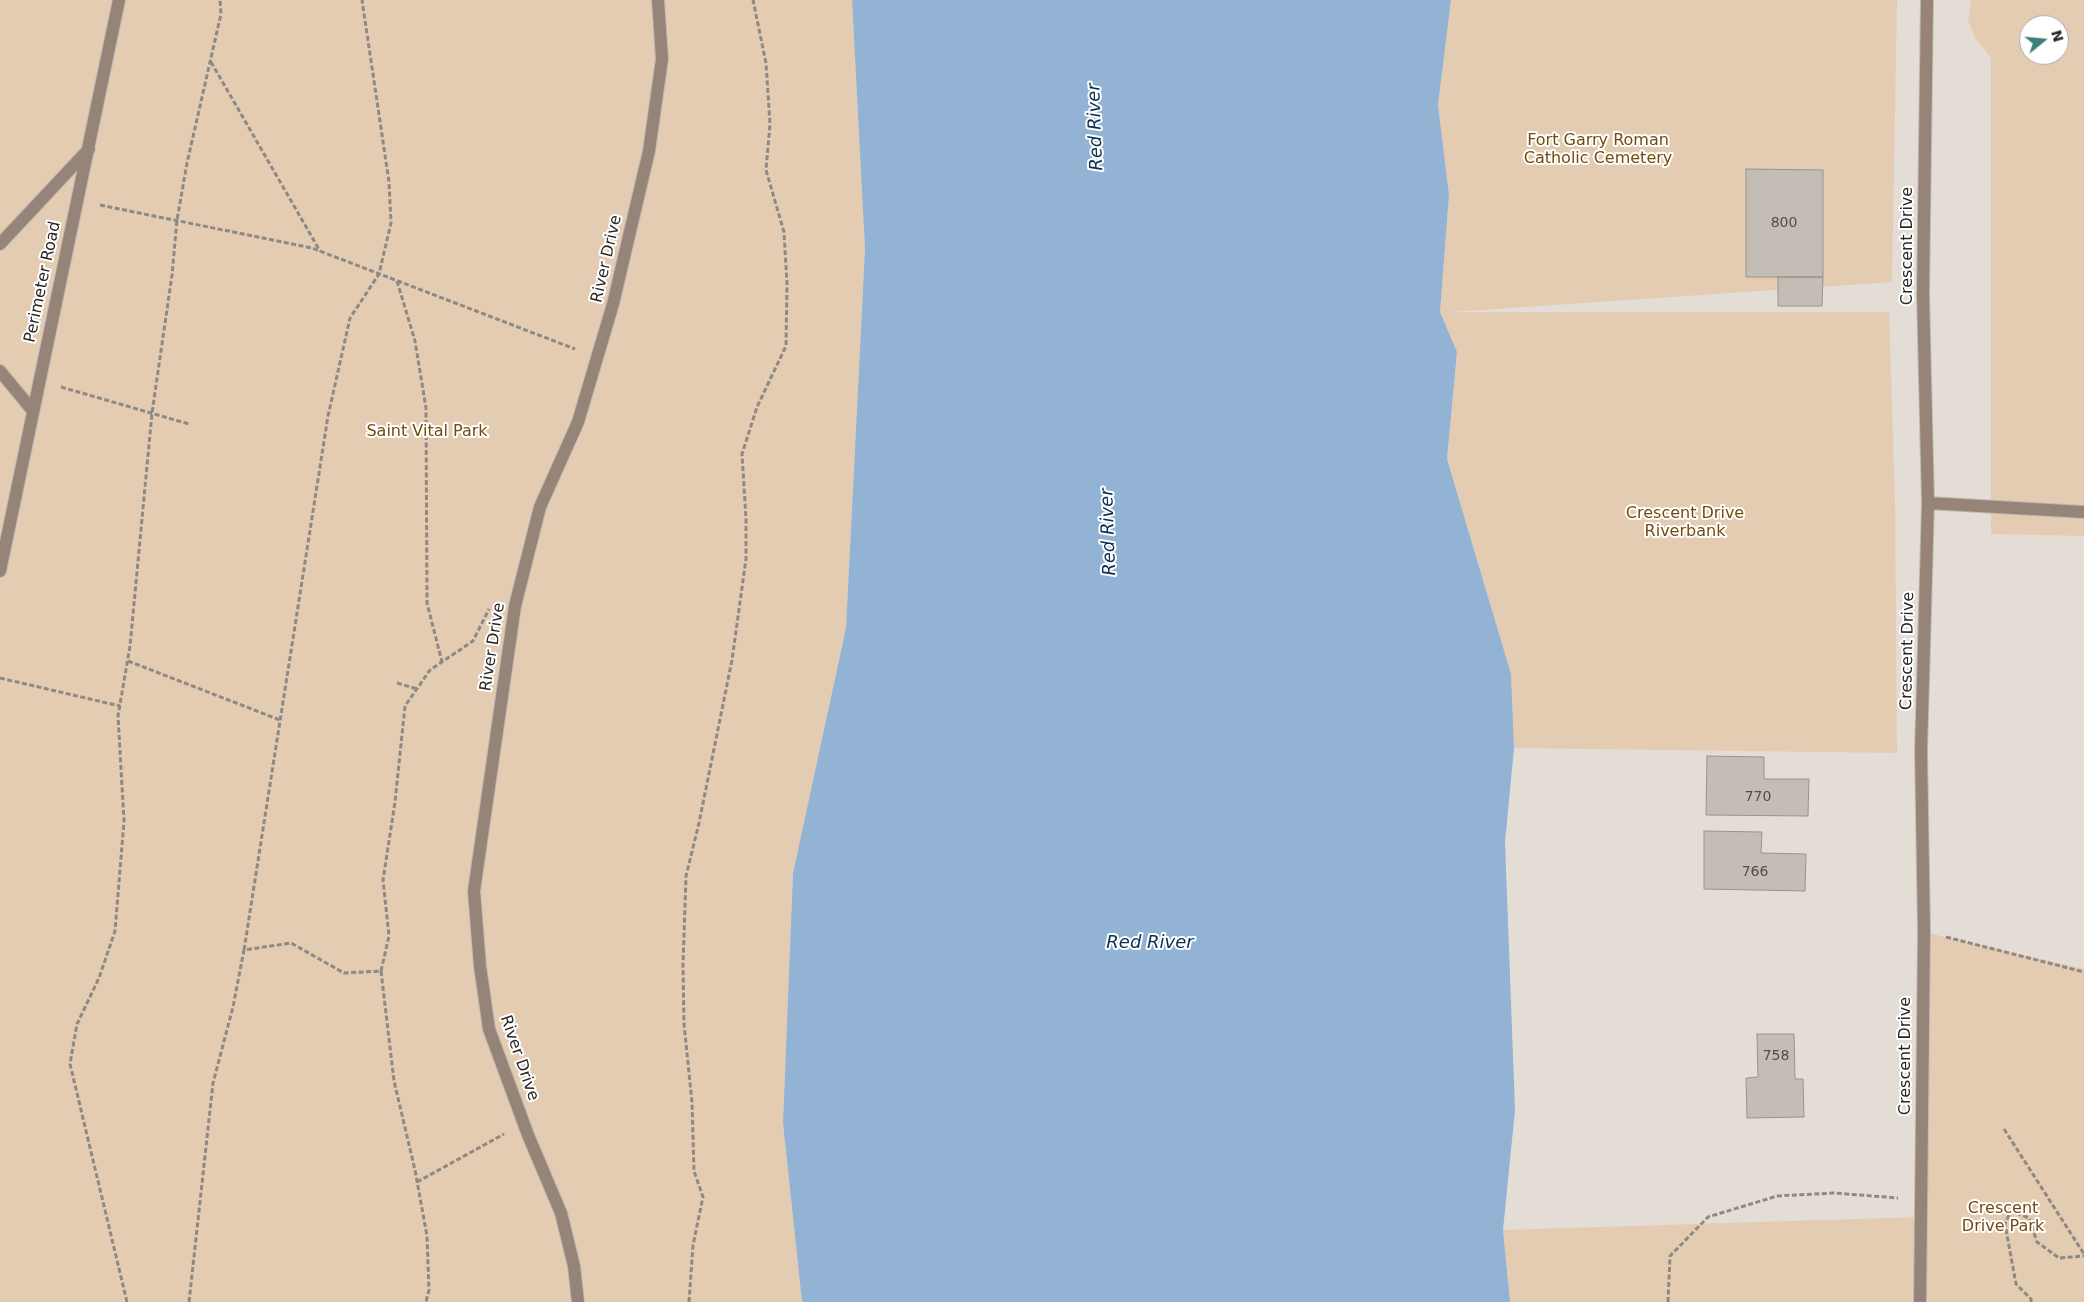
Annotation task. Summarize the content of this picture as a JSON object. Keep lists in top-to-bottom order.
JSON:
{
  "streets": {
    "street": ["Crescent Drive", "River Drive", "Perimeter Road"]
  },
  "water": ["Red River"],
  "parks": [
    "Fort Garry Roman Catholic Cemetery",
    "Saint Vital Park",
    "Crescent Drive Riverbank",
    "Crescent Drive Park"
  ],
  "house_numbers": [
    "800",
    "770",
    "766",
    "758"
  ],
  "north": "right"
}
